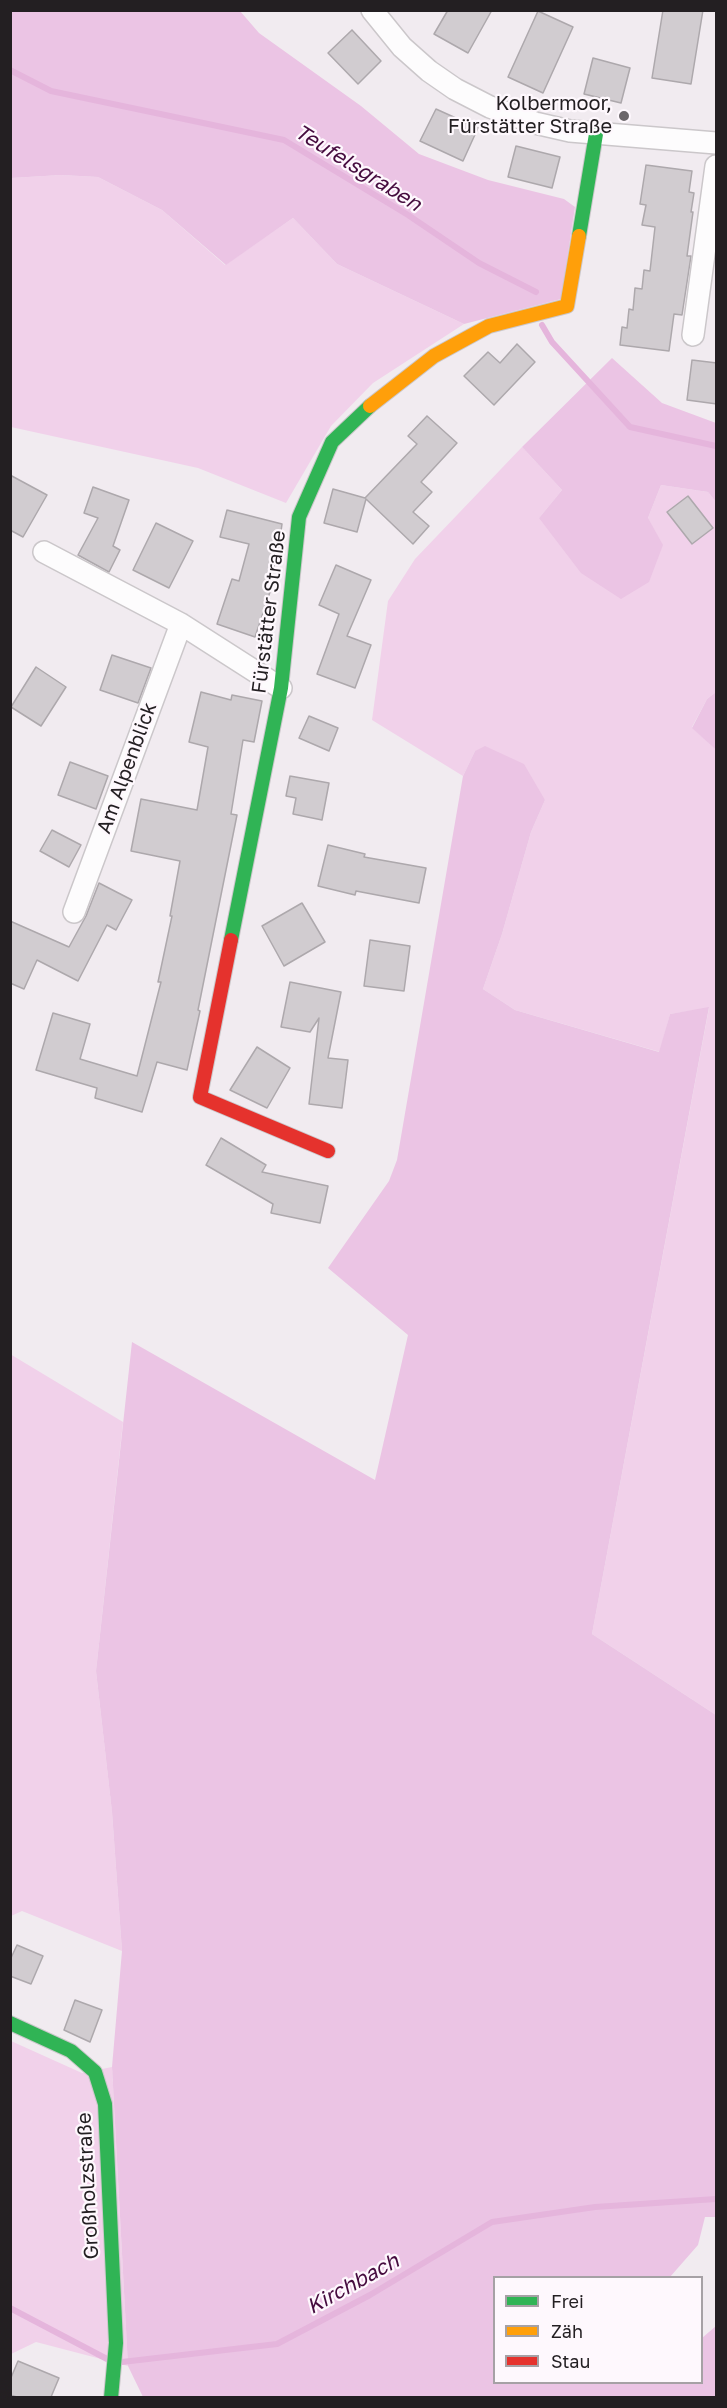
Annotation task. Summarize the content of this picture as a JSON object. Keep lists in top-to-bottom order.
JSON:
{
  "streets": {
    "street": ["Fürstätter Straße", "Am Alpenblick", "Großholzstraße"]
  },
  "water": ["Teufelsgraben", "Kirchbach"],
  "places": ["Kolbermoor, Fürstätter Straße"],
  "legend": ["Frei", "Zäh", "Stau"]
}
